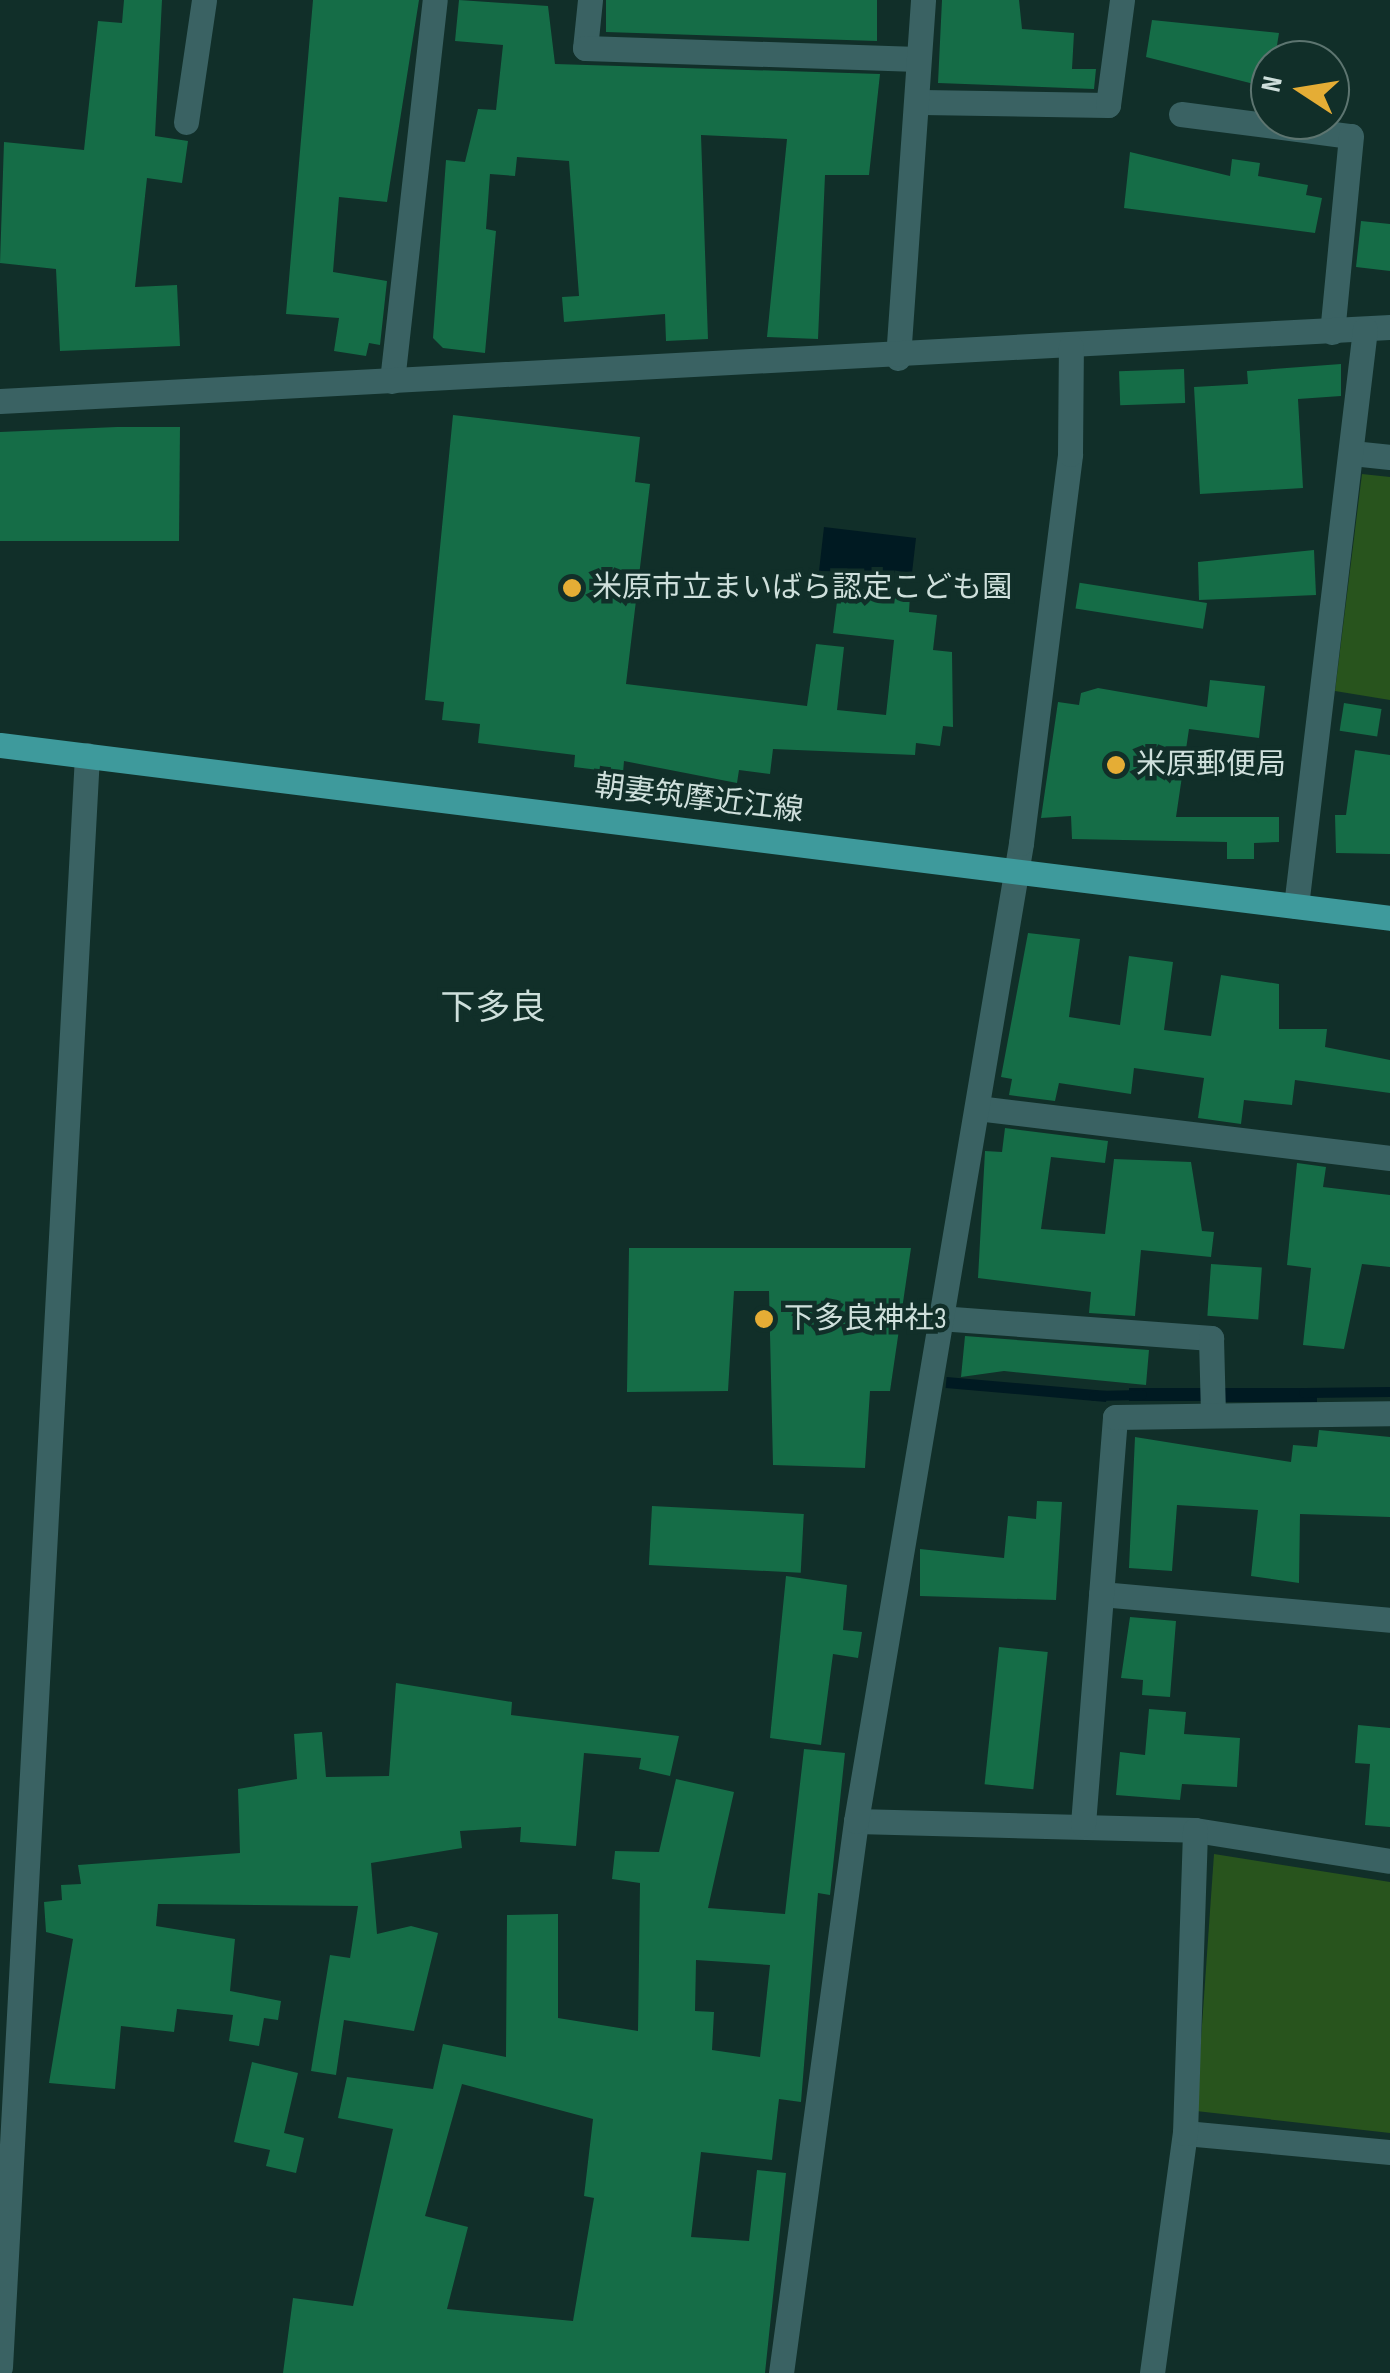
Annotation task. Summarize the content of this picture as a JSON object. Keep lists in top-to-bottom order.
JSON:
{
  "streets": {
    "main road": ["朝妻筑摩近江線"]
  },
  "districts": ["下多良"],
  "places": ["米原市立まいばら認定こども園", "米原郵便局", "下多良神社3"],
  "north": "left"
}
